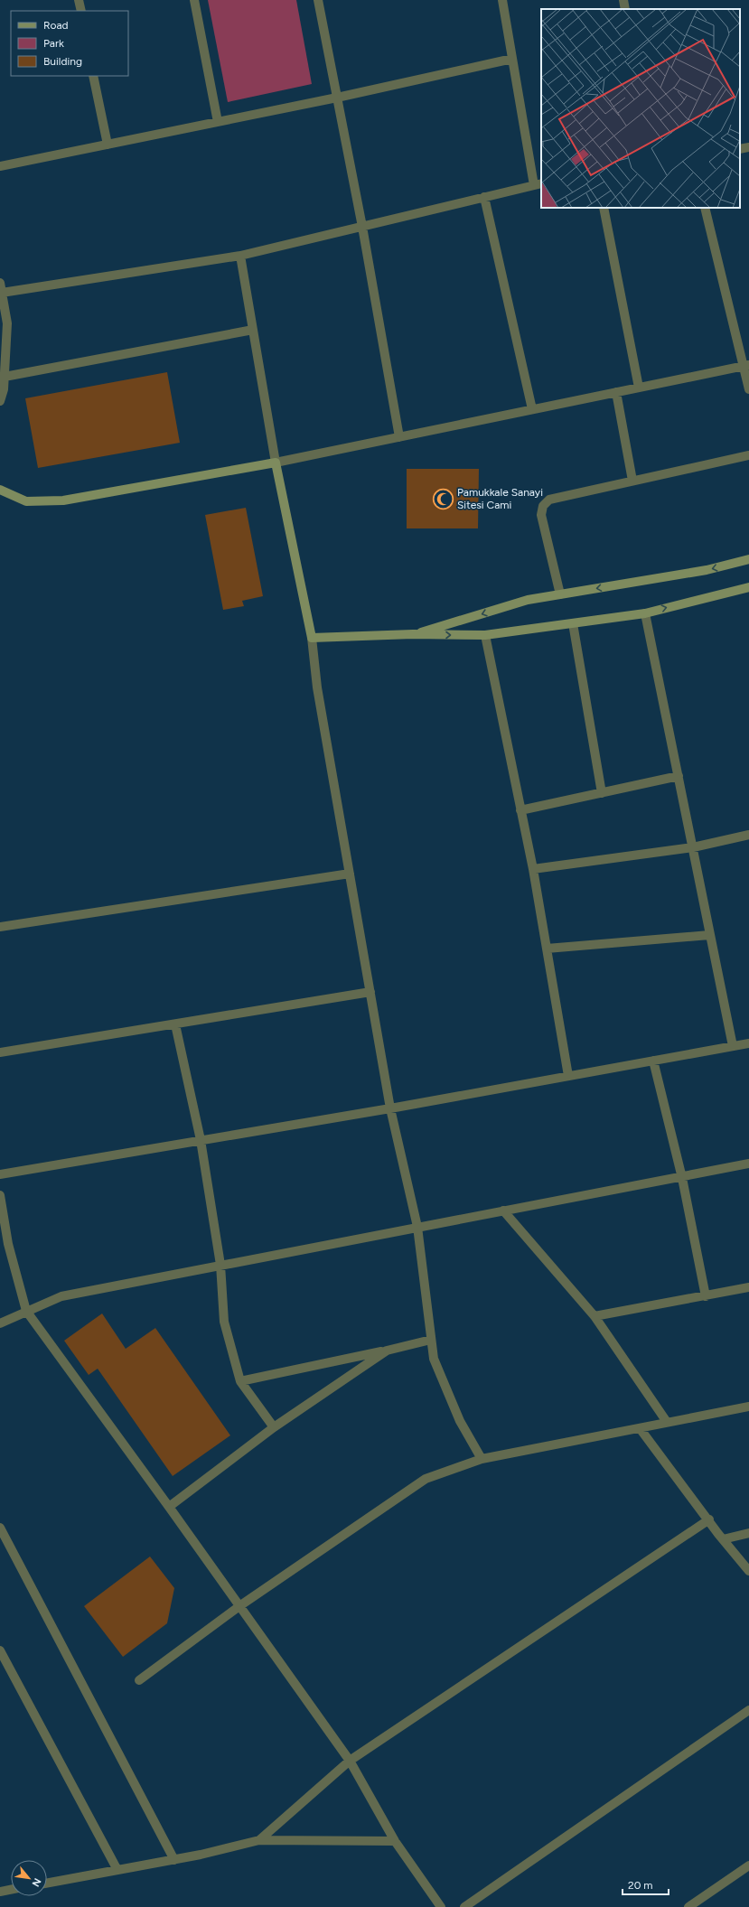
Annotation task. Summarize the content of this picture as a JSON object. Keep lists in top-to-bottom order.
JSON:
{
  "places": {
    "mosque": ["Pamukkale Sanayi Sitesi Cami"]
  },
  "legend": ["Road", "Park", "Building"],
  "scale_bar": "20 m",
  "north": "bottom right"
}
